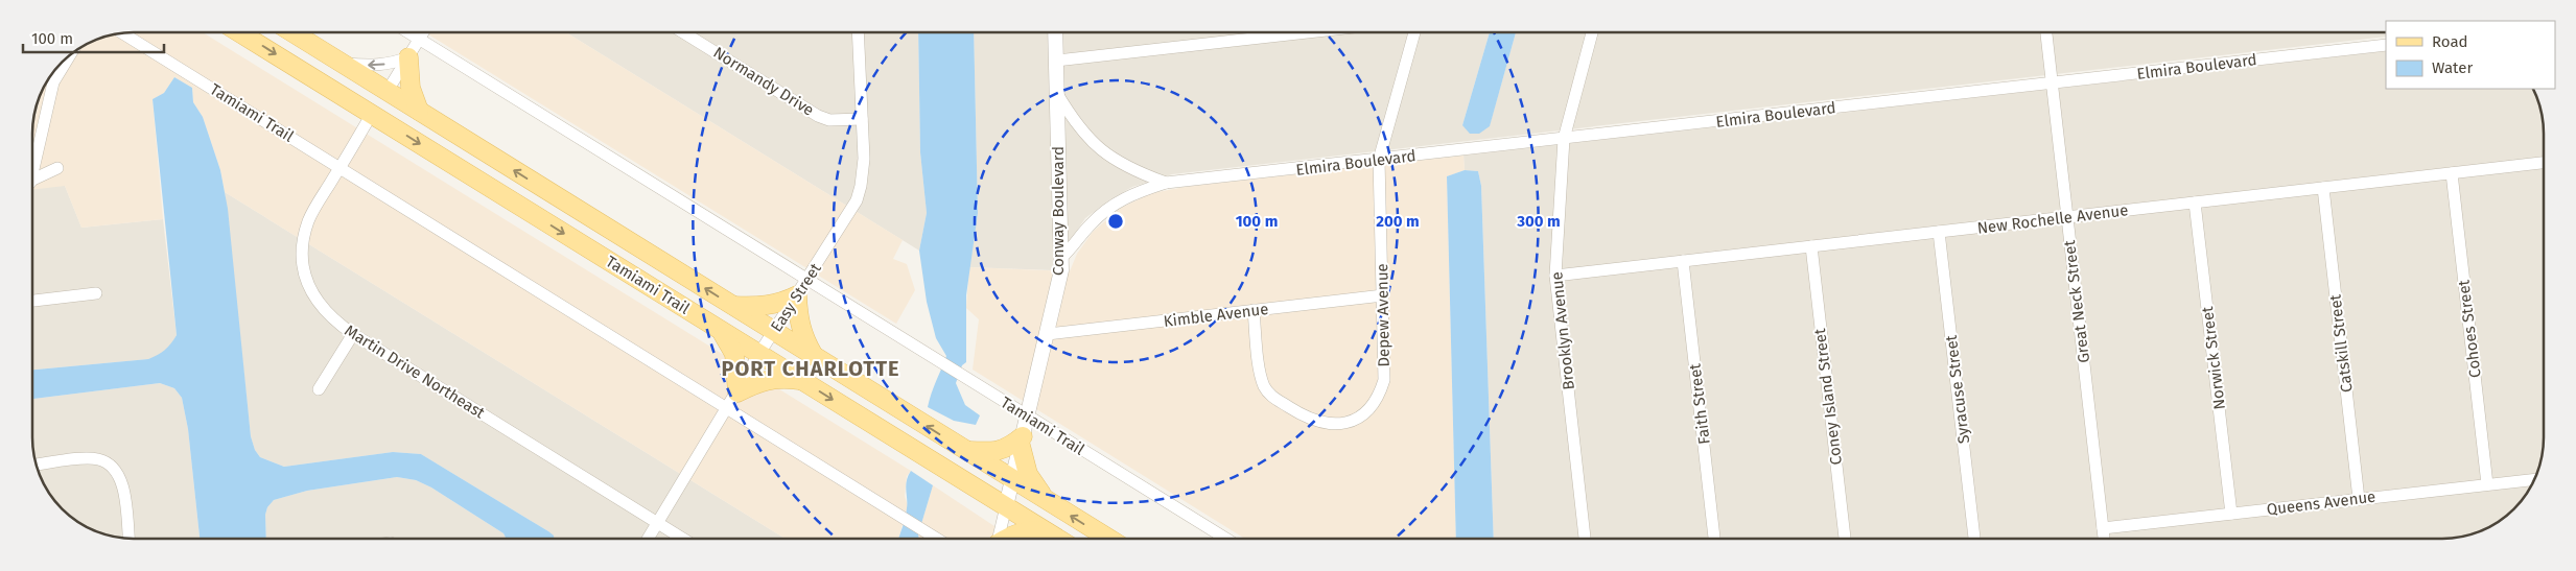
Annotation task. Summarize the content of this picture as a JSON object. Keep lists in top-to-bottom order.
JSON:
{
  "streets": {
    "main road": ["Tamiami Trail"],
    "street": [
      "Elmira Boulevard",
      "Normandy Drive",
      "Conway Boulevard",
      "New Rochelle Avenue",
      "Easy Street",
      "Great Neck Street",
      "Kimble Avenue",
      "Depew Avenue",
      "Cohoes Street",
      "Brooklyn Avenue",
      "Catskill Street",
      "Norwick Street",
      "Martin Drive Northeast",
      "Syracuse Street",
      "Coney Island Street",
      "Faith Street",
      "Queens Avenue"
    ]
  },
  "crossings": [
    ["Elmira Boulevard", "Conway Boulevard"],
    ["Elmira Boulevard", "Great Neck Street"],
    ["Elmira Boulevard", "Depew Avenue"],
    ["Elmira Boulevard", "Brooklyn Avenue"],
    ["Normandy Drive", "Easy Street"],
    ["Tamiami Trail", "Conway Boulevard"],
    ["Tamiami Trail", "Easy Street"],
    ["Tamiami Trail", "Martin Drive Northeast"],
    ["Conway Boulevard", "Kimble Avenue"],
    ["New Rochelle Avenue", "Great Neck Street"],
    ["New Rochelle Avenue", "Cohoes Street"],
    ["New Rochelle Avenue", "Brooklyn Avenue"],
    ["New Rochelle Avenue", "Catskill Street"],
    ["New Rochelle Avenue", "Norwick Street"],
    ["New Rochelle Avenue", "Syracuse Street"],
    ["New Rochelle Avenue", "Coney Island Street"],
    ["New Rochelle Avenue", "Faith Street"],
    ["Easy Street", "Martin Drive Northeast"],
    ["Great Neck Street", "Queens Avenue"],
    ["Kimble Avenue", "Depew Avenue"],
    ["Cohoes Street", "Queens Avenue"],
    ["Catskill Street", "Queens Avenue"],
    ["Norwick Street", "Queens Avenue"]
  ],
  "districts": ["PORT CHARLOTTE"],
  "legend": ["Road", "Water"],
  "scale_bar": "100 m",
  "rings": ["100 m", "200 m", "300 m"]
}
